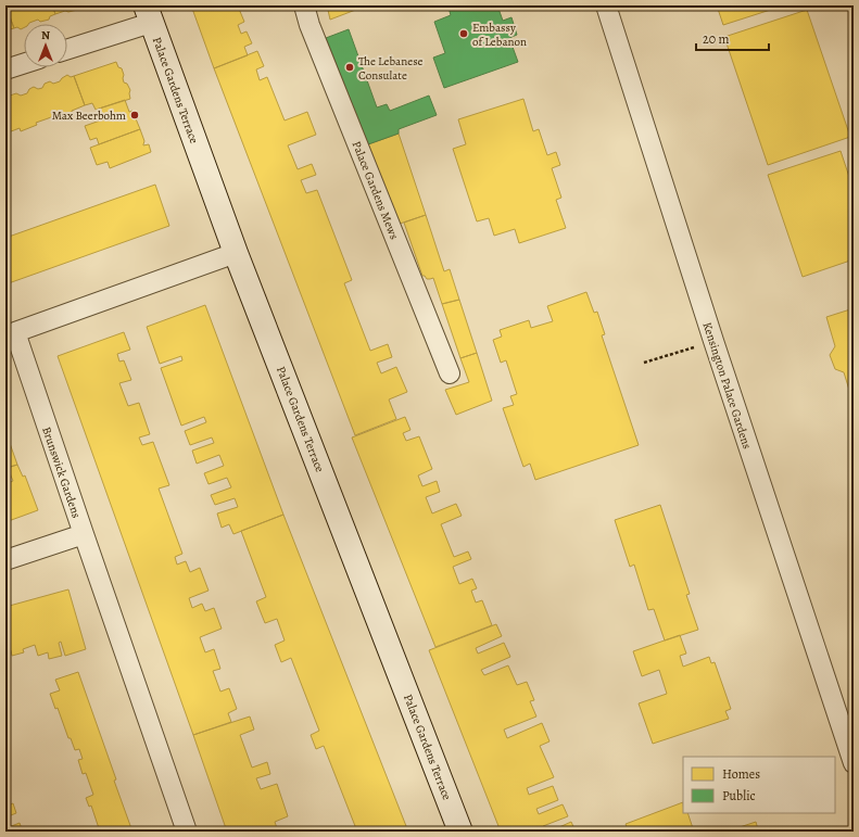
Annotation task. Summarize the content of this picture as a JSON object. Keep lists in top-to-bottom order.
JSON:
{
  "streets": {
    "main road": ["Palace Gardens Terrace"],
    "street": ["Palace Gardens Mews", "Kensington Palace Gardens", "Brunswick Gardens"]
  },
  "crossings": [
    ["Palace Gardens Terrace", "Brunswick Gardens"]
  ],
  "places": ["Embassy of Lebanon", "The Lebanese Consulate", "Max Beerbohm"],
  "legend": ["Homes", "Public"],
  "scale_bar": "20 m",
  "north": "top"
}
